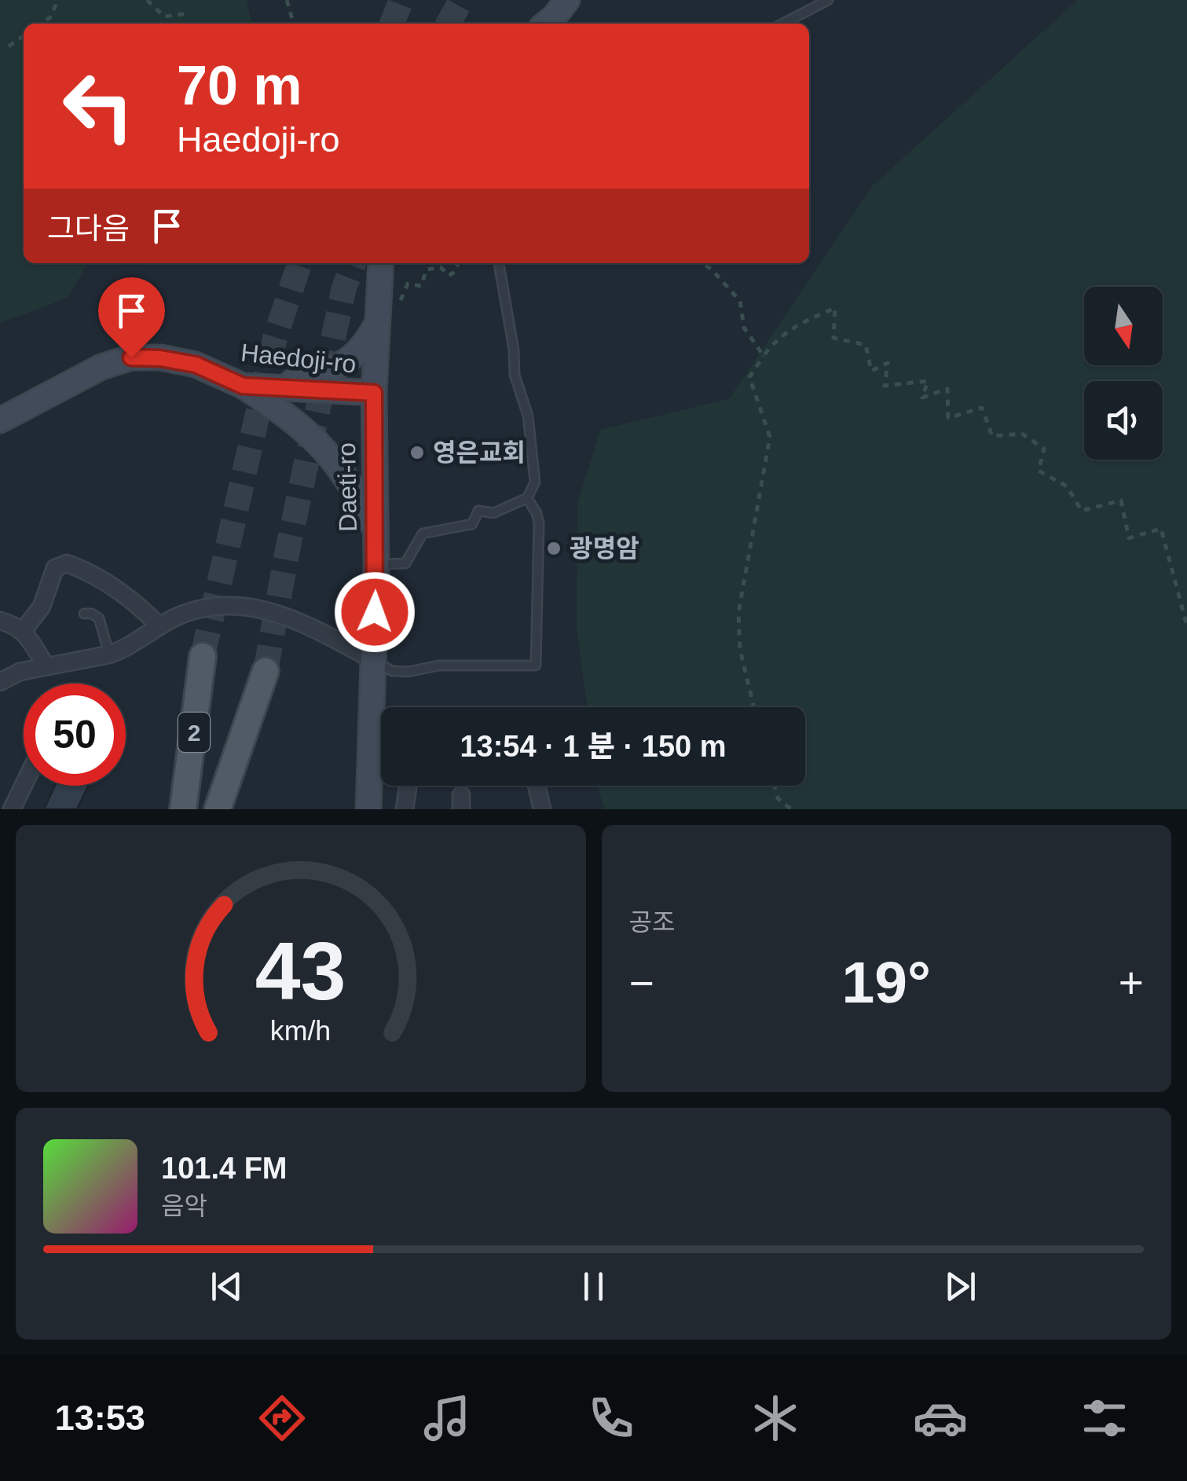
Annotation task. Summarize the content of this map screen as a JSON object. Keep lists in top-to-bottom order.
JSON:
{
  "streets": {
    "main road": ["2"],
    "street": ["Haedoji-ro", "Daeti-ro"]
  },
  "crossings": [
    ["Haedoji-ro", "Daeti-ro"]
  ],
  "places": ["영은교회", "광명암"],
  "north": "bottom",
  "page": {
    "turn": ["70 m", "Haedoji-ro"],
    "then": "그다음",
    "limit": "50",
    "trip": "13:54 · 1 분 · 150 m",
    "tile": "공조",
    "heat": ["−", "19°", "+"],
    "song": ["101.4 FM", "음악"],
    "tabs": "13:53",
    "gauge": ["43", "km/h"]
  }
}
